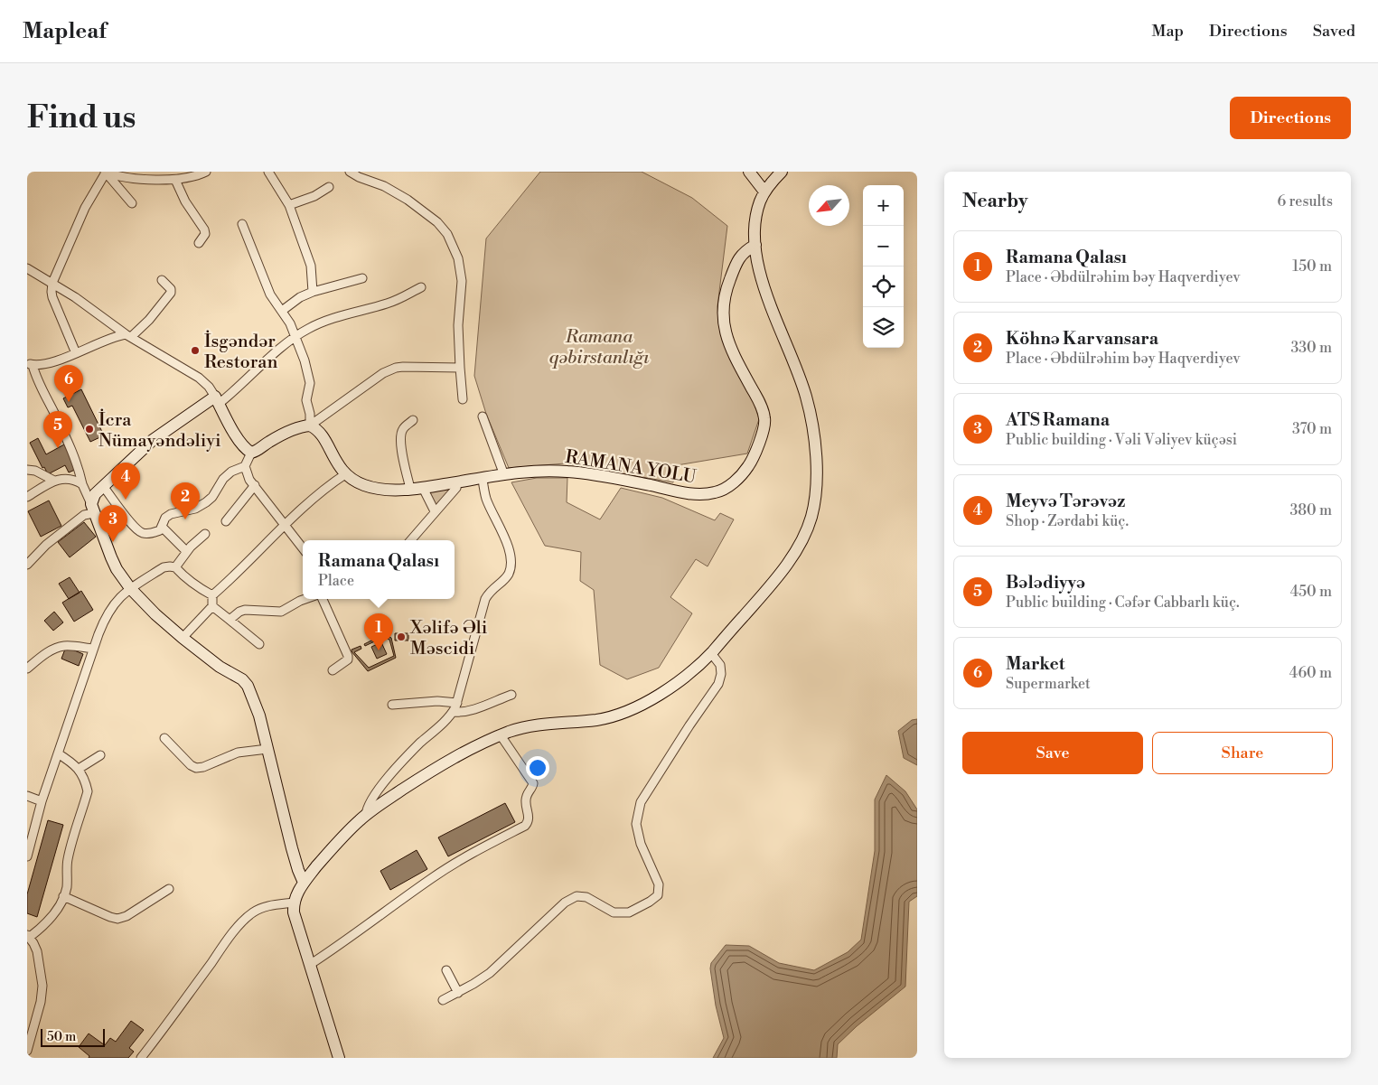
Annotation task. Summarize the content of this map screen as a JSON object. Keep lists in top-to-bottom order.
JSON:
{
  "streets": {
    "street": ["RAMANA YOLU"]
  },
  "parks": ["Ramana qəbirstanlığı"],
  "places": ["İsgəndər Restoran", "İcra Nümayəndəliyi", "Xəlifə Əli Məscidi"],
  "scale_bar": "50 m",
  "north": "bottom left",
  "page": {
    "header": "Mapleaf",
    "nav": ["Map", "Directions", "Saved"],
    "buttons": [
      "Directions",
      ["Save", "Share"]
    ],
    "title": "Find us",
    "heading": ["Nearby", "6 results"],
    "map_buttons": ["+", "−"],
    "list": [
      {
        "mark": "1",
        "name": "Ramana Qalası",
        "note": "Place · Əbdülrəhim bəy Haqverdiyev",
        "value": "150 m"
      },
      {
        "mark": "2",
        "name": "Köhnə Karvansara",
        "note": "Place · Əbdülrəhim bəy Haqverdiyev",
        "value": "330 m"
      },
      {
        "mark": "3",
        "name": "ATS Ramana",
        "note": "Public building · Vəli Vəliyev küçəsi",
        "value": "370 m"
      },
      {
        "mark": "4",
        "name": "Meyvə Tərəvəz",
        "note": "Shop · Zərdabi küç.",
        "value": "380 m"
      },
      {
        "mark": "5",
        "name": "Bələdiyyə",
        "note": "Public building · Cəfər Cabbarlı küç.",
        "value": "450 m"
      },
      {
        "mark": "6",
        "name": "Market",
        "note": "Supermarket",
        "value": "460 m"
      }
    ],
    "pins": [
      "6",
      "5",
      "4",
      "2",
      "3",
      "1"
    ],
    "popup": ["Ramana Qalası", "Place"],
    "scale": "50 m"
  }
}
